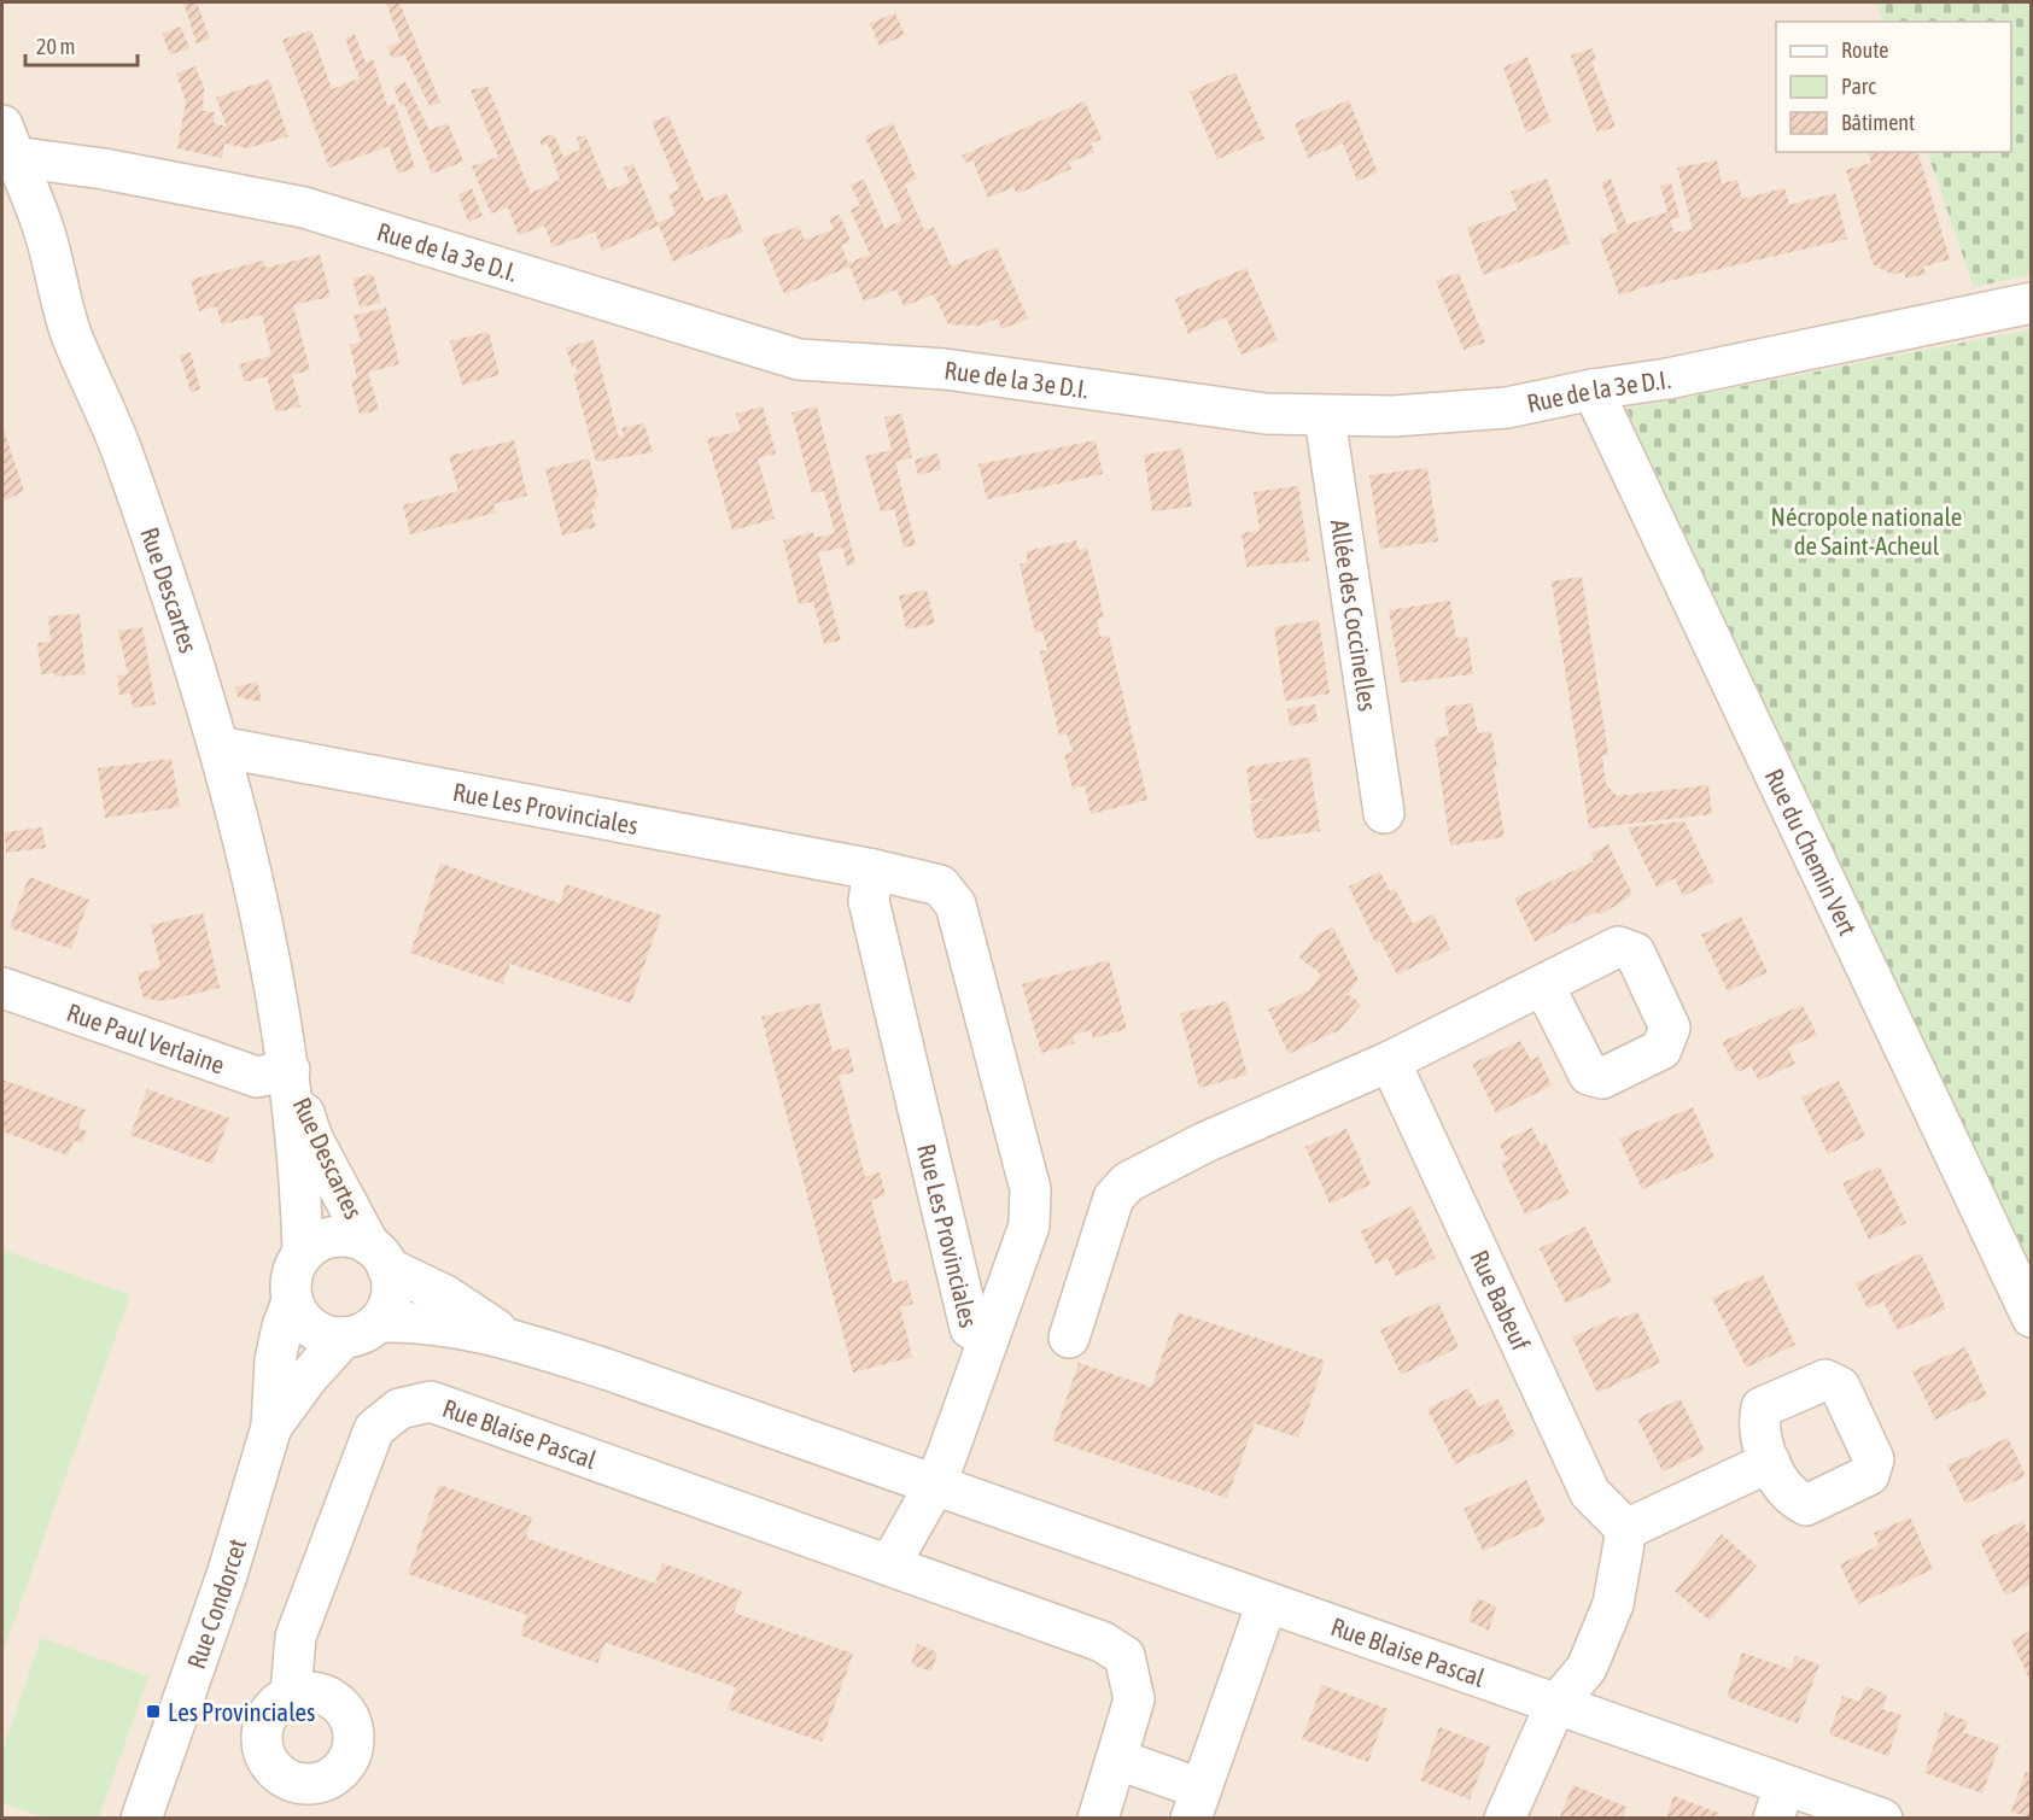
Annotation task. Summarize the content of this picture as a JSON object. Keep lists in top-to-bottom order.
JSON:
{
  "streets": {
    "street": [
      "Rue de la 3e D.I.",
      "Rue Descartes",
      "Allée des Coccinelles",
      "Rue Les Provinciales",
      "Rue du Chemin Vert",
      "Rue Paul Verlaine",
      "Rue Babeuf",
      "Rue Blaise Pascal",
      "Rue Condorcet"
    ]
  },
  "crossings": [
    ["Rue de la 3e D.I.", "Rue Descartes"],
    ["Rue de la 3e D.I.", "Allée des Coccinelles"],
    ["Rue de la 3e D.I.", "Rue du Chemin Vert"],
    ["Rue Descartes", "Rue Les Provinciales"],
    ["Rue Descartes", "Rue Paul Verlaine"],
    ["Rue Descartes", "Rue Blaise Pascal"],
    ["Rue Descartes", "Rue Condorcet"],
    ["Rue Les Provinciales", "Rue Blaise Pascal"],
    ["Rue Blaise Pascal", "Rue Condorcet"]
  ],
  "parks": ["Nécropole nationale de Saint-Acheul"],
  "places": {
    "transit": ["Les Provinciales"]
  },
  "legend": ["Route", "Parc", "Bâtiment"],
  "scale_bar": "20 m"
}
